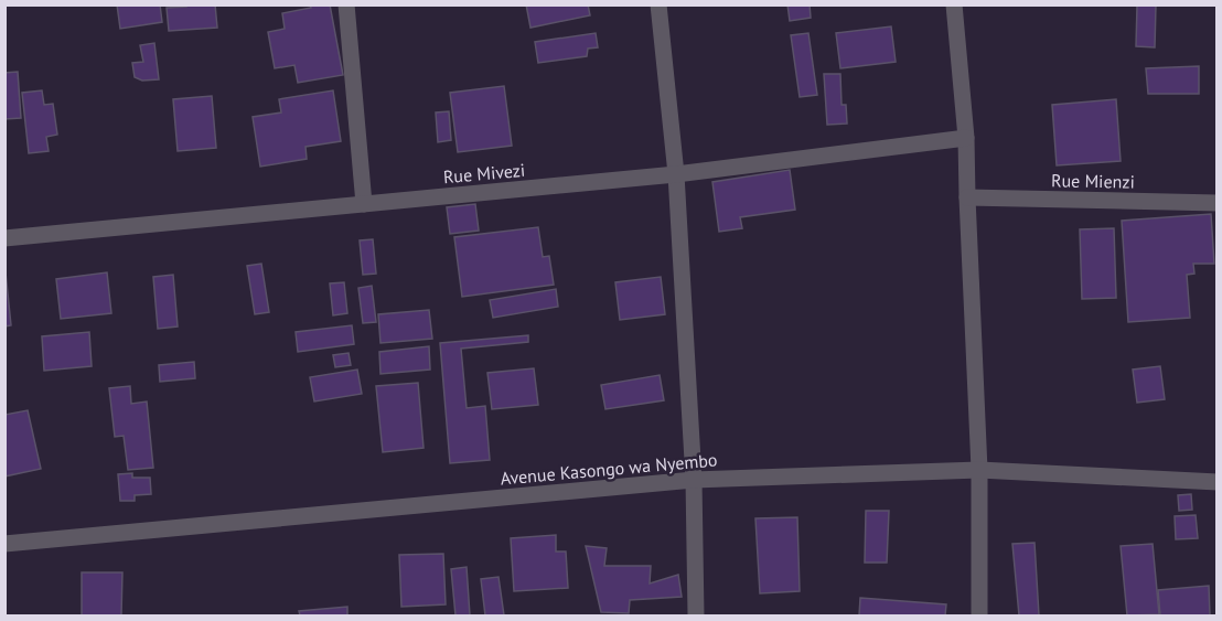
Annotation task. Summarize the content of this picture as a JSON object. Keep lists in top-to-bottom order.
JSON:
{
  "streets": {
    "street": ["Rue Mivezi", "Rue Mienzi", "Avenue Kasongo wa Nyembo"]
  }
}
